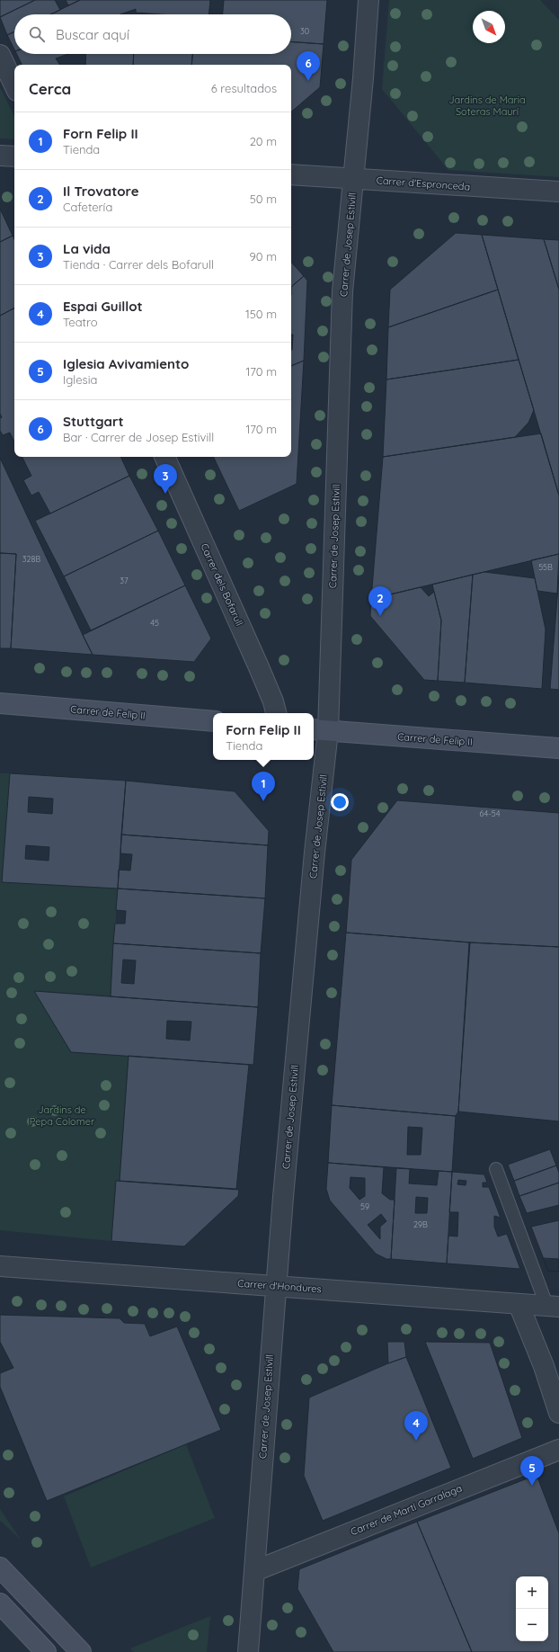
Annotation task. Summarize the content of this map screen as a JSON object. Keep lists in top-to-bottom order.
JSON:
{
  "streets": {
    "main road": ["Carrer de Felip II"],
    "street": [
      "Carrer d'Espronceda",
      "Carrer de Josep Estivill",
      "Carrer dels Bofarull",
      "Carrer d'Hondures",
      "Carrer de Martí Garralaga"
    ]
  },
  "crossings": [
    ["Carrer d'Espronceda", "Carrer de Josep Estivill"],
    ["Carrer de Josep Estivill", "Carrer de Felip II"],
    ["Carrer de Josep Estivill", "Carrer d'Hondures"],
    ["Carrer de Josep Estivill", "Carrer de Martí Garralaga"]
  ],
  "parks": ["Jardins de Maria Soteras Maurí", "Jardins de Pepa Colomer"],
  "house_numbers": [
    "30",
    "328B",
    "55B",
    "37",
    "45",
    "64-54",
    "59",
    "29B"
  ],
  "north": "bottom right",
  "page": {
    "search": "Buscar aquí",
    "pins": [
      "6",
      "3",
      "2",
      "1",
      "4",
      "5"
    ],
    "heading": ["Cerca", "6 resultados"],
    "list": [
      {
        "mark": "1",
        "name": "Forn Felip II",
        "note": "Tienda",
        "value": "20 m"
      },
      {
        "mark": "2",
        "name": "Il Trovatore",
        "note": "Cafetería",
        "value": "50 m"
      },
      {
        "mark": "3",
        "name": "La vida",
        "note": "Tienda · Carrer dels Bofarull",
        "value": "90 m"
      },
      {
        "mark": "4",
        "name": "Espai Guillot",
        "note": "Teatro",
        "value": "150 m"
      },
      {
        "mark": "5",
        "name": "Iglesia Avivamiento",
        "note": "Iglesia",
        "value": "170 m"
      },
      {
        "mark": "6",
        "name": "Stuttgart",
        "note": "Bar · Carrer de Josep Estivill",
        "value": "170 m"
      }
    ],
    "popup": ["Forn Felip II", "Tienda"],
    "map_buttons": ["+", "−"]
  }
}
